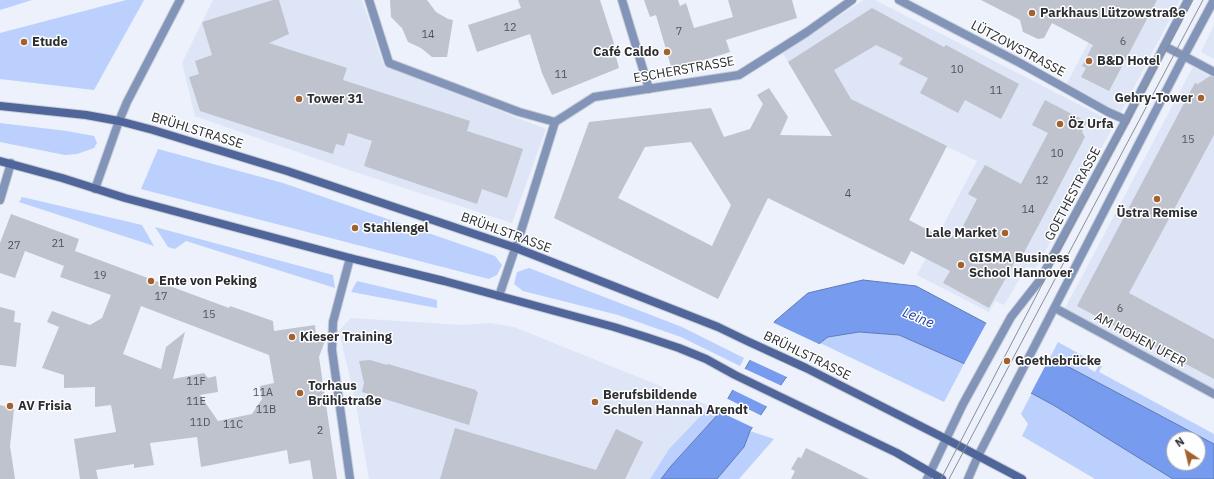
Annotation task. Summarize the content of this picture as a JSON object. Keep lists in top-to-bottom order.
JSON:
{
  "streets": {
    "main road": ["BRÜHLSTRASSE"],
    "street": [
      "LÜTZOWSTRASSE",
      "ESCHERSTRASSE",
      "GOETHESTRASSE",
      "AM HOHEN UFER"
    ]
  },
  "crossings": [
    ["LÜTZOWSTRASSE", "GOETHESTRASSE"],
    ["BRÜHLSTRASSE", "GOETHESTRASSE"]
  ],
  "water": ["Leine"],
  "places": [
    "Parkhaus Lützowstraße",
    "Etude",
    "Café Caldo",
    "B&D Hotel",
    "Gehry-Tower",
    "Tower 31",
    "Öz Urfa",
    "Üstra Remise",
    "Stahlengel",
    "Lale Market",
    "GISMA Business School Hannover",
    "Ente von Peking",
    "Kieser Training",
    "Goethebrücke",
    "Torhaus Brühlstraße",
    "Berufsbildende Schulen Hannah Arendt",
    "AV Frisia"
  ],
  "house_numbers": [
    "12",
    "7",
    "14",
    "6",
    "10",
    "11",
    "11",
    "15",
    "10",
    "12",
    "4",
    "14",
    "21",
    "27",
    "19",
    "17",
    "6",
    "15",
    "11F",
    "11A",
    "11E",
    "11B",
    "11D",
    "11C",
    "2"
  ],
  "north": "top left"
}
